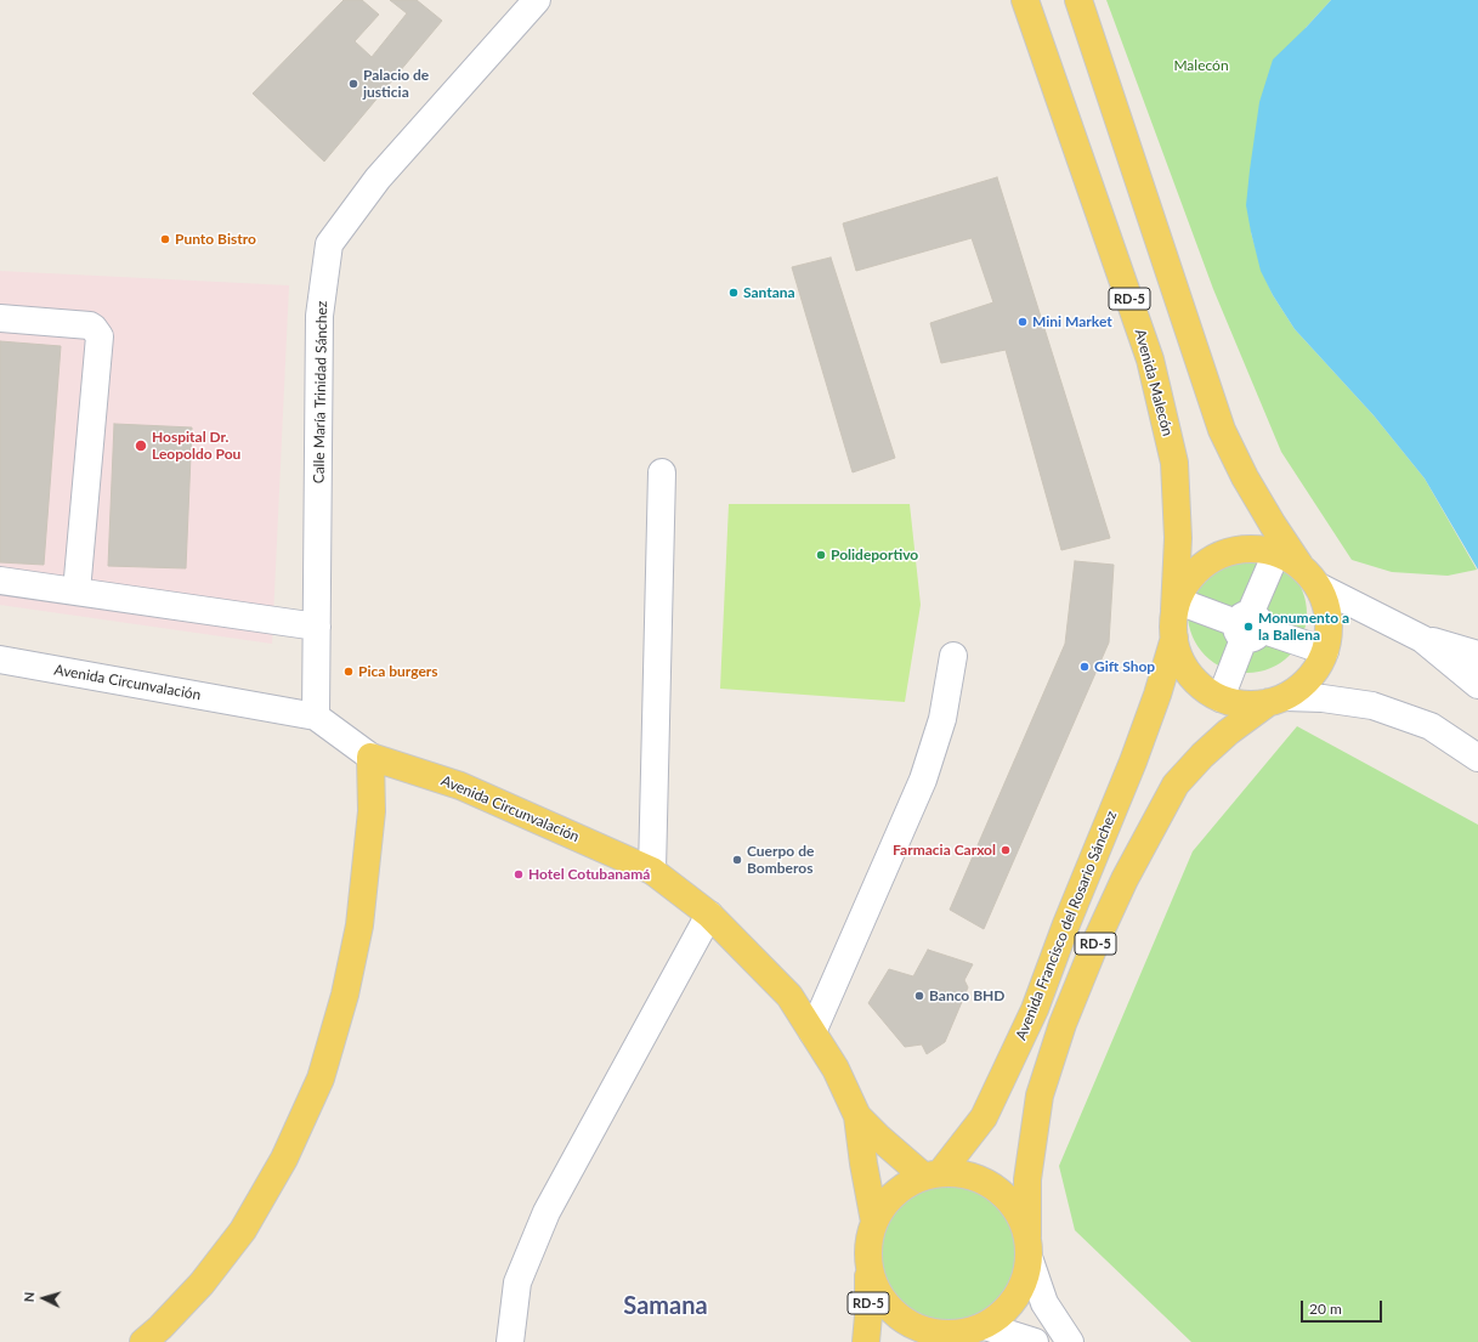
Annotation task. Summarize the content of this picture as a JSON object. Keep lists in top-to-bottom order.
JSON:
{
  "streets": {
    "main road": [
      "RD-5",
      "Avenida Malecón",
      "Avenida Circunvalación",
      "Avenida Francisco del Rosario Sánchez"
    ],
    "street": ["Calle María Trinidad Sánchez"]
  },
  "crossings": [
    ["RD-5", "Avenida Malecón"],
    ["RD-5", "Avenida Circunvalación"],
    ["RD-5", "Avenida Francisco del Rosario Sánchez"],
    ["Calle María Trinidad Sánchez", "Avenida Circunvalación"],
    ["Avenida Circunvalación", "Avenida Francisco del Rosario Sánchez"]
  ],
  "districts": ["Samana"],
  "parks": ["Malecón"],
  "places": [
    "Palacio de justicia",
    "Punto Bistro",
    "Santana",
    "Mini Market",
    "Hospital Dr. Leopoldo Pou",
    "Polideportivo",
    "Monumento a la Ballena",
    "Gift Shop",
    "Pica burgers",
    "Farmacia Carxol",
    "Cuerpo de Bomberos",
    "Hotel Cotubanamá",
    "Banco BHD"
  ],
  "scale_bar": "20 m",
  "north": "left"
}
